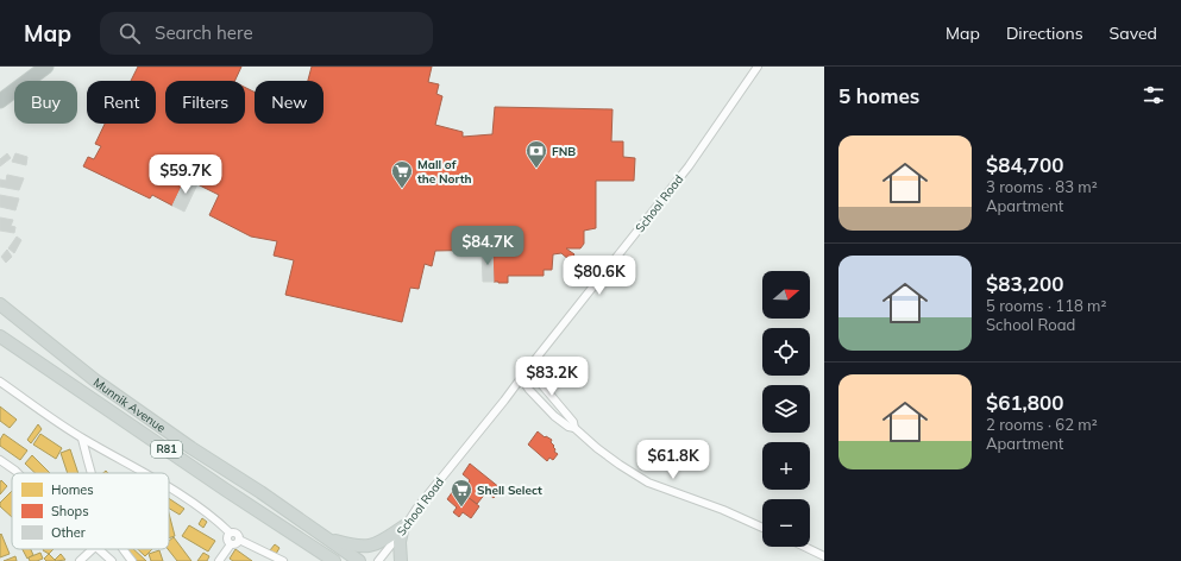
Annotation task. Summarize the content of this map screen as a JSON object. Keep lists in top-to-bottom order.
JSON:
{
  "streets": {
    "main road": ["Munnik Avenue", "R81"],
    "street": ["School Road"]
  },
  "places": {
    "bank": ["FNB"],
    "supermarket": ["Mall of the North", "Shell Select"]
  },
  "legend": ["Homes", "Shops", "Other"],
  "north": "right",
  "page": {
    "header": "Map",
    "search": "Search here",
    "nav": ["Map", "Directions", "Saved"],
    "heading": "5 homes",
    "chip": [
      "Buy",
      "Rent",
      "Filters",
      "New"
    ],
    "list": [
      {
        "name": "$84,700",
        "note": "3 rooms · 83 m² · Apartment"
      },
      {
        "name": "$83,200",
        "note": "5 rooms · 118 m² · School Road"
      },
      {
        "name": "$61,800",
        "note": "2 rooms · 62 m² · Apartment"
      }
    ],
    "price": [
      "$59.7K",
      "$84.7K",
      "$80.6K",
      "$83.2K",
      "$61.8K"
    ],
    "map_buttons": ["+", "−"]
  }
}
